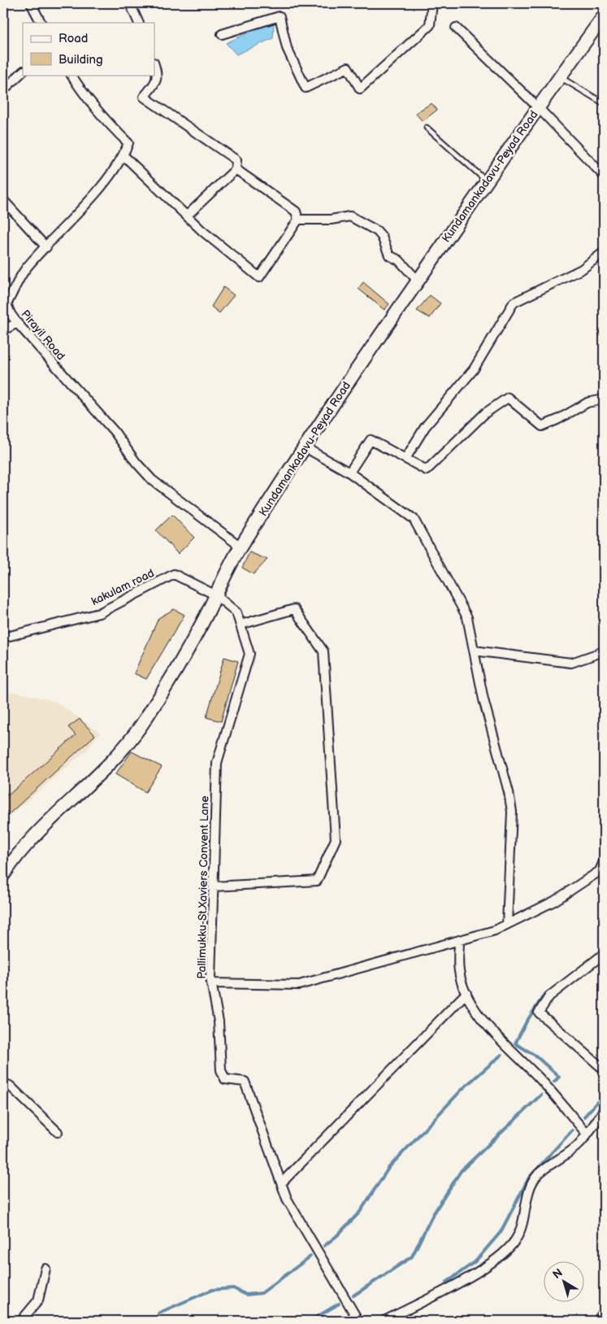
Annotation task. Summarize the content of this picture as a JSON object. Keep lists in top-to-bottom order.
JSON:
{
  "streets": {
    "main road": ["Kundamankadavu-Peyad Road"],
    "street": ["Pirayil Road", "kakulam road", "Pallimukku-St.Xaviers Convent Lane"]
  },
  "crossings": [
    ["Kundamankadavu-Peyad Road", "Pirayil Road"],
    ["Kundamankadavu-Peyad Road", "kakulam road"],
    ["Kundamankadavu-Peyad Road", "Pallimukku-St.Xaviers Convent Lane"],
    ["kakulam road", "Pallimukku-St.Xaviers Convent Lane"]
  ],
  "legend": ["Road", "Building"],
  "north": "top left"
}
